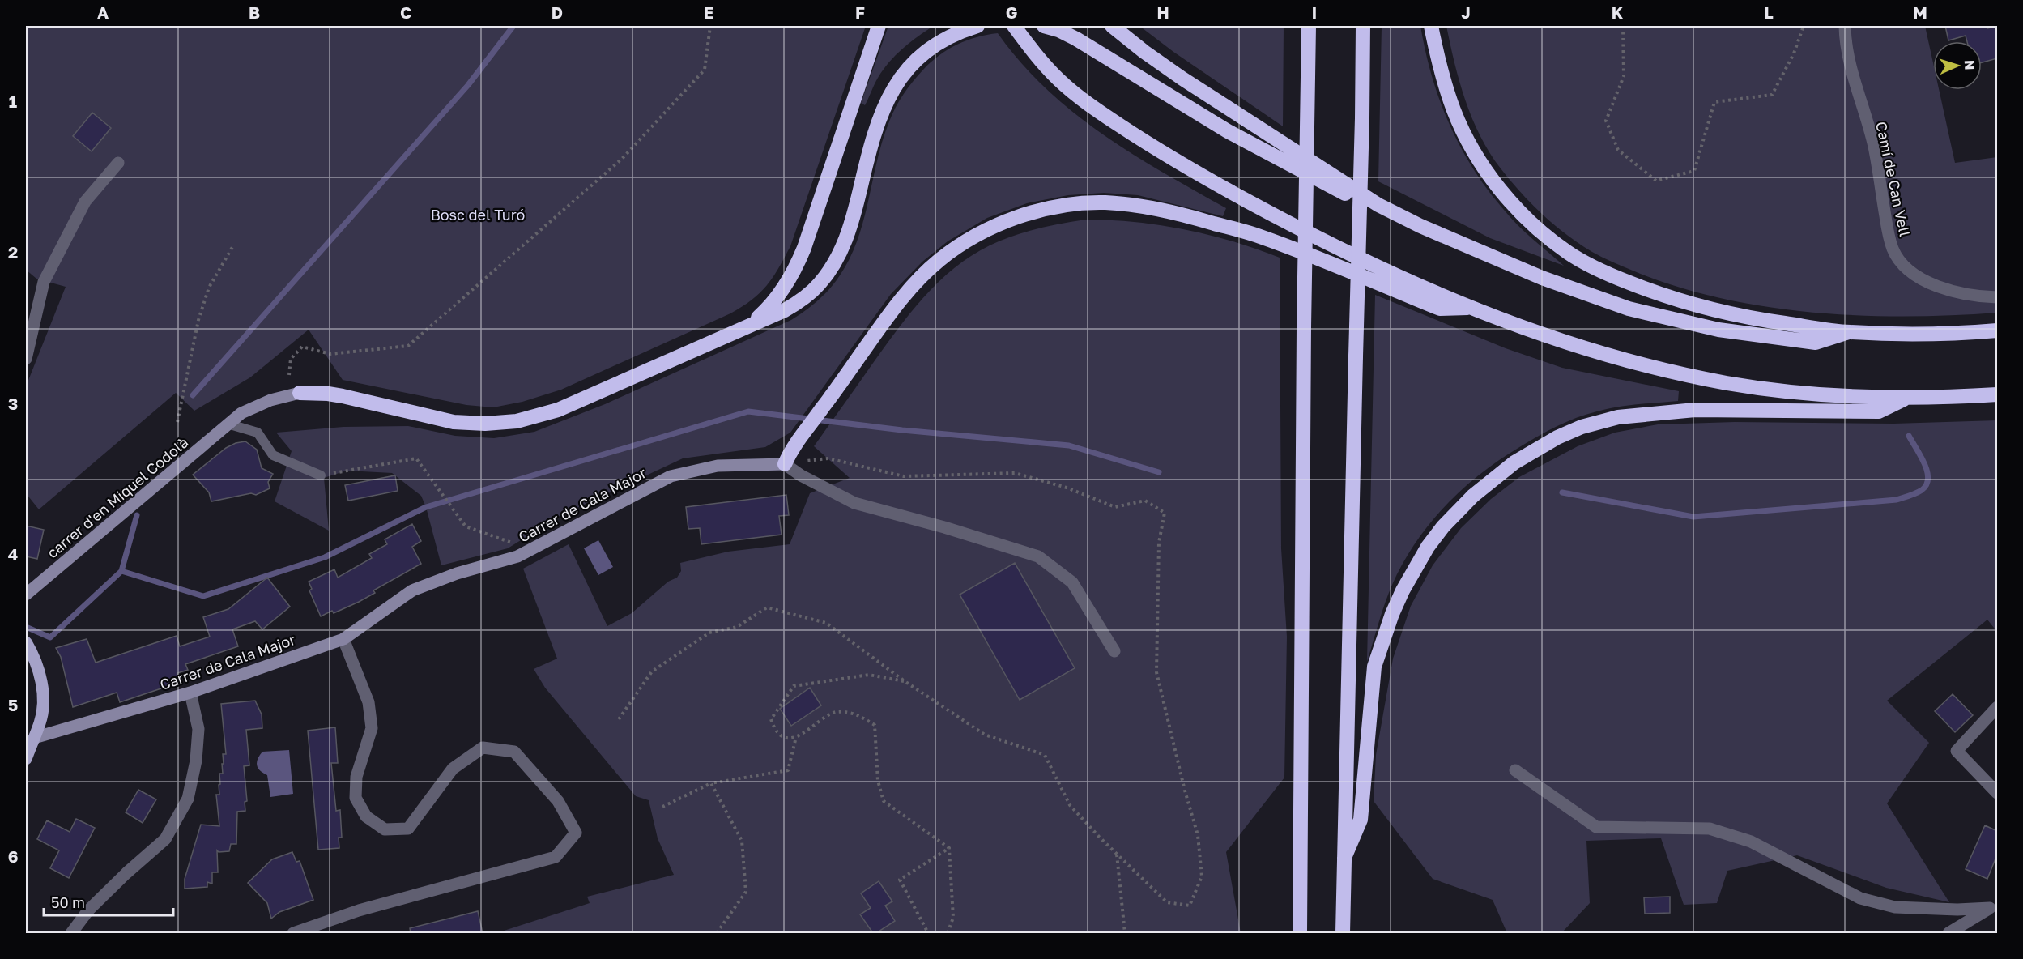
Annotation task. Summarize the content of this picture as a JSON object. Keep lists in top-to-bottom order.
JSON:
{
  "streets": {
    "street": ["Camí de Can Vell", "carrer d'en Miquel Codolà", "Carrer de Cala Major"]
  },
  "parks": ["Bosc del Turó"],
  "scale_bar": "50 m",
  "north": "right",
  "grid": {
    "columns": [
      "A",
      "B",
      "C",
      "D",
      "E",
      "F",
      "G",
      "H",
      "I",
      "J",
      "K",
      "L",
      "M"
    ],
    "rows": [
      "1",
      "2",
      "3",
      "4",
      "5",
      "6"
    ]
  }
}
